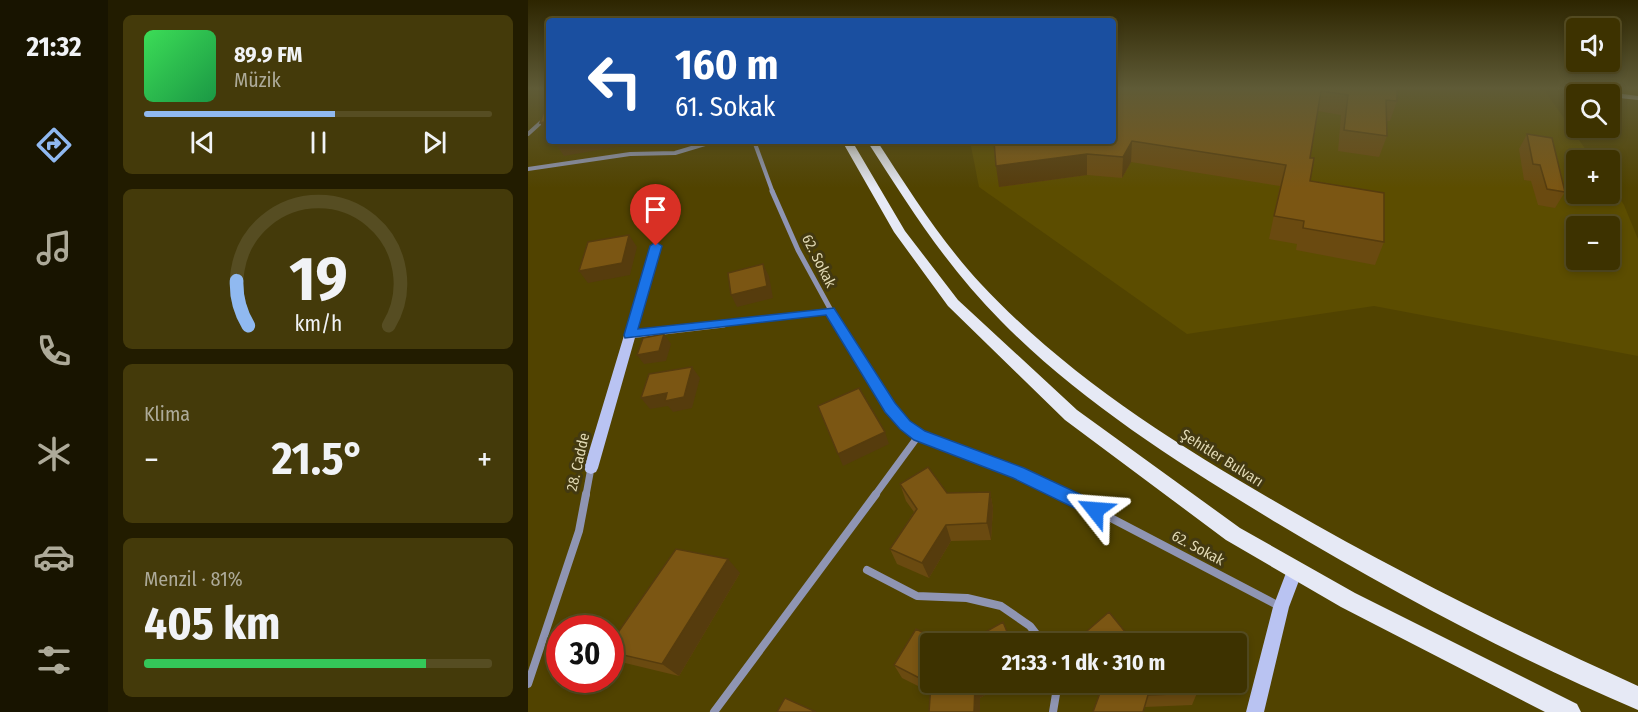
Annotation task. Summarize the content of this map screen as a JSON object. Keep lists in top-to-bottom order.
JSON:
{
  "streets": {
    "main road": ["Şehitler Bulvarı"],
    "street": ["62. Sokak", "28. Cadde"]
  },
  "page": {
    "tabs": "21:32",
    "map_buttons": ["+", "−"],
    "turn": ["160 m", "61. Sokak"],
    "song": ["89.9 FM", "Müzik"],
    "tile": [
      "Klima",
      ["Menzil · 81%", "405 km"]
    ],
    "heat": ["−", "21.5°", "+"],
    "limit": "30",
    "trip": "21:33 · 1 dk · 310 m",
    "gauge": ["19", "km/h"]
  }
}
